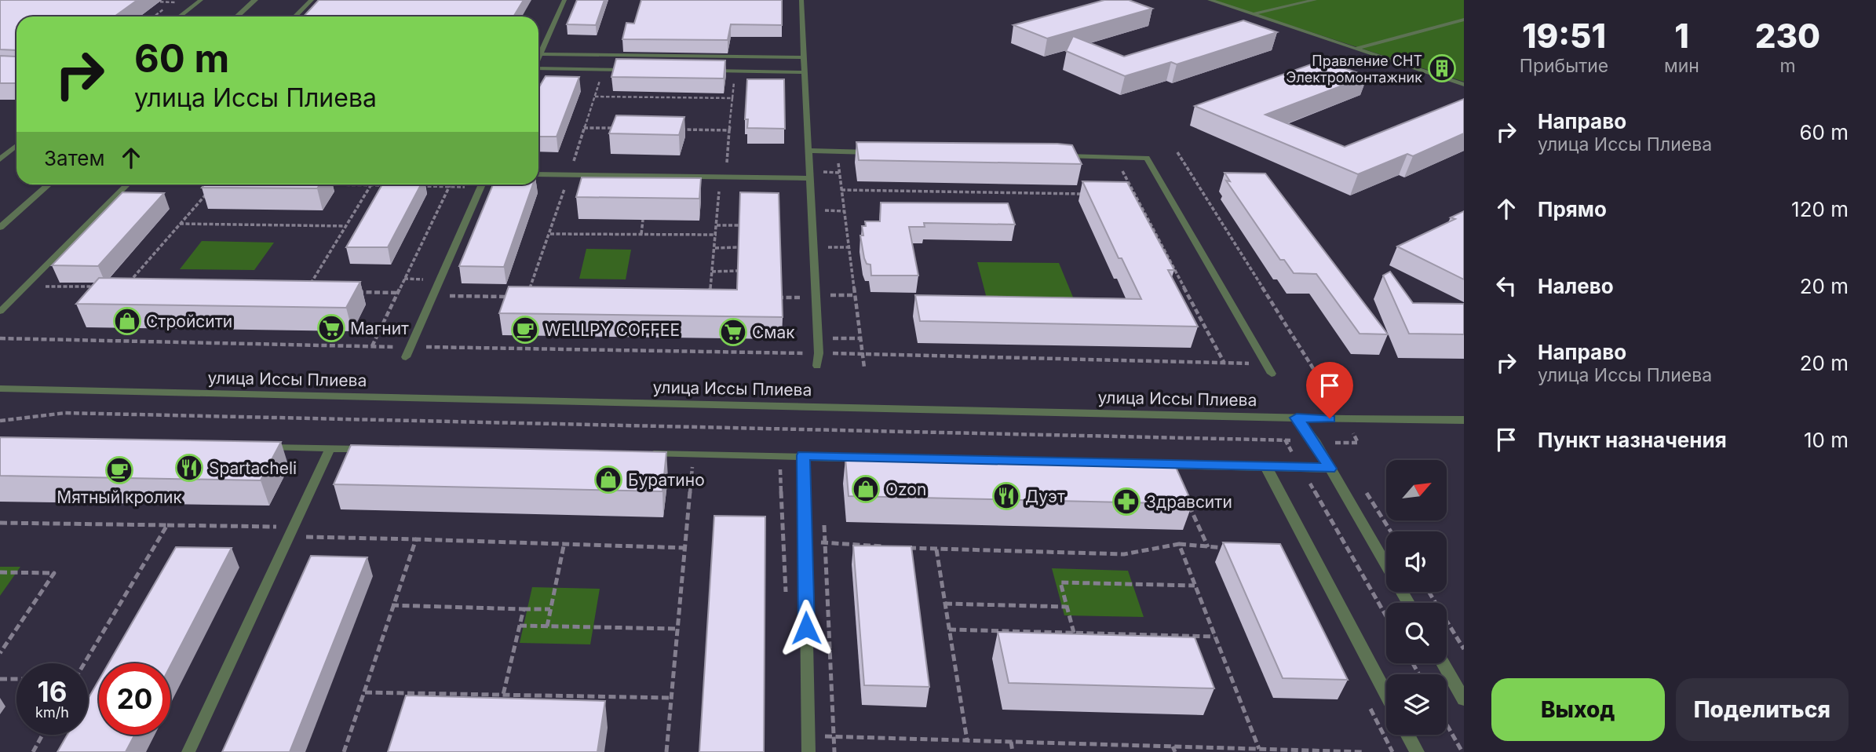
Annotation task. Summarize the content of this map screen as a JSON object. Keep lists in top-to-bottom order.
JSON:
{
  "streets": {
    "street": ["улица Иссы Плиева"]
  },
  "places": {
    "building": ["Правление СНТ Электромонтажник"],
    "shop": ["Стройсити", "Буратино", "Ozon"],
    "supermarket": ["Магнит", "Смак"],
    "cafe": ["WELLPY COFFEE", "Мятный кролик"],
    "restaurant": ["Spartacheli", "Дуэт"],
    "pharmacy": ["Здравсити"]
  },
  "north": "top right",
  "page": {
    "eta": [
      "19:51",
      "Прибытие",
      "1",
      "мин",
      "230",
      "m"
    ],
    "turn": ["60 m", "улица Иссы Плиева"],
    "list": [
      {
        "name": "Направо",
        "note": "улица Иссы Плиева",
        "value": "60 m"
      },
      {
        "name": "Прямо",
        "value": "120 m"
      },
      {
        "name": "Налево",
        "value": "20 m"
      },
      {
        "name": "Направо",
        "note": "улица Иссы Плиева",
        "value": "20 m"
      },
      {
        "name": "Пункт назначения",
        "value": "10 m"
      }
    ],
    "then": "Затем",
    "speed": "16 km/h",
    "limit": "20",
    "buttons": ["Выход", "Поделиться"]
  }
}
